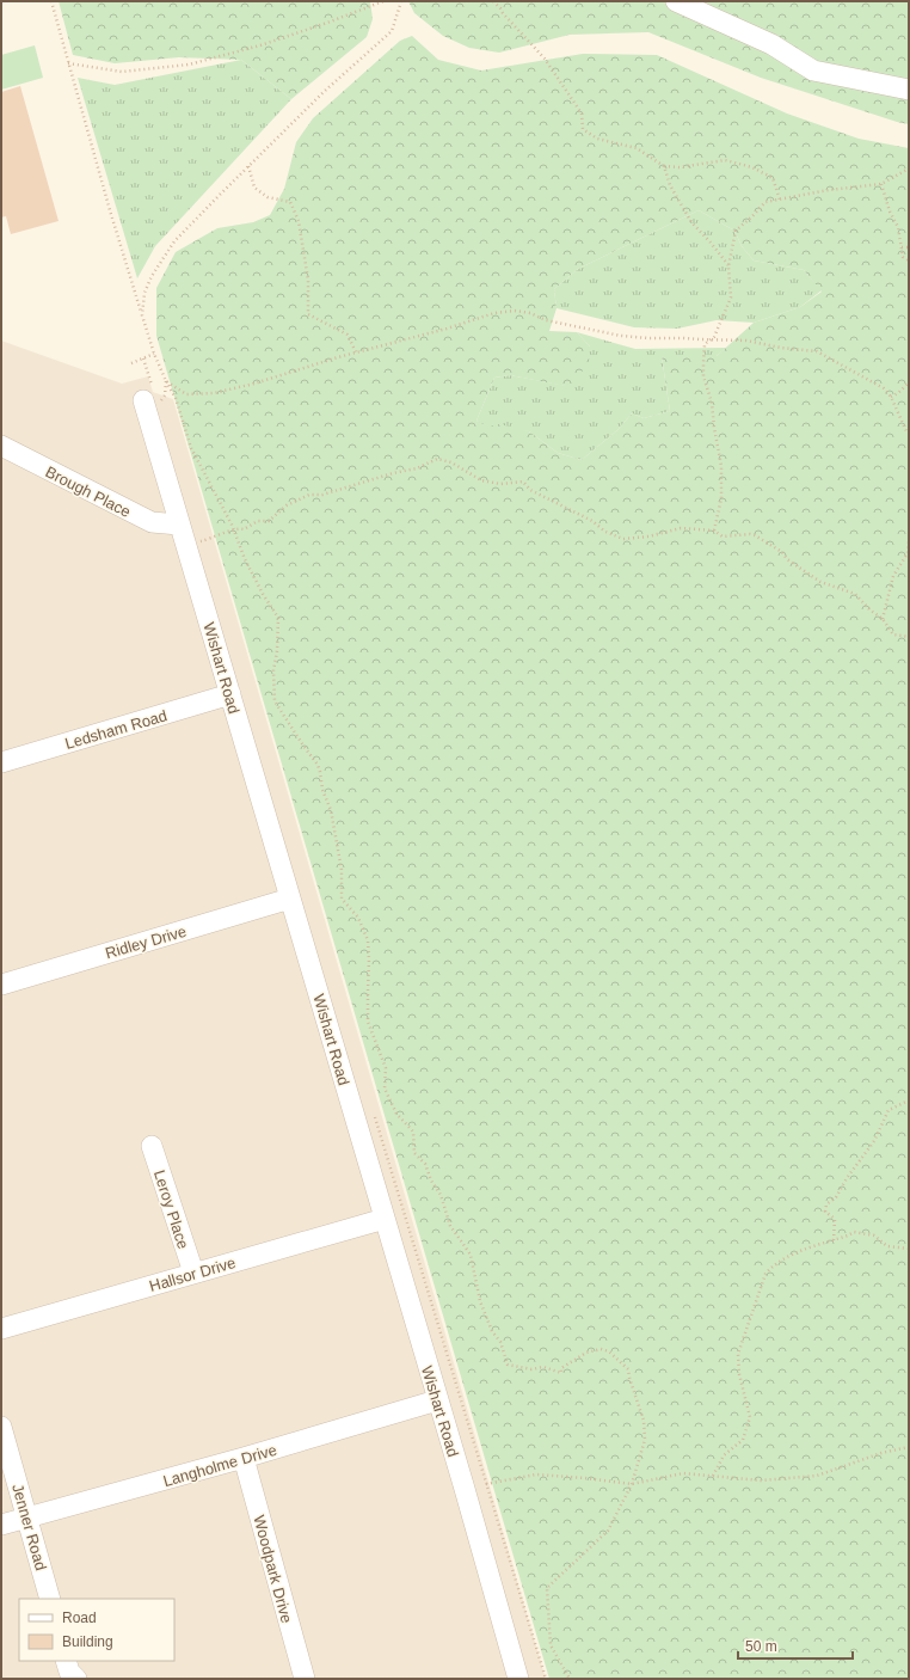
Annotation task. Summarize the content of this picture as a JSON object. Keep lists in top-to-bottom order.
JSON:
{
  "streets": {
    "street": [
      "Brough Place",
      "Wishart Road",
      "Ledsham Road",
      "Ridley Drive",
      "Leroy Place",
      "Hallsor Drive",
      "Langholme Drive",
      "Jenner Road",
      "Woodpark Drive"
    ]
  },
  "crossings": [
    ["Brough Place", "Wishart Road"],
    ["Wishart Road", "Ledsham Road"],
    ["Wishart Road", "Ridley Drive"],
    ["Wishart Road", "Hallsor Drive"],
    ["Wishart Road", "Langholme Drive"],
    ["Leroy Place", "Hallsor Drive"],
    ["Langholme Drive", "Jenner Road"],
    ["Langholme Drive", "Woodpark Drive"]
  ],
  "legend": ["Road", "Building"],
  "scale_bar": "50 m"
}
